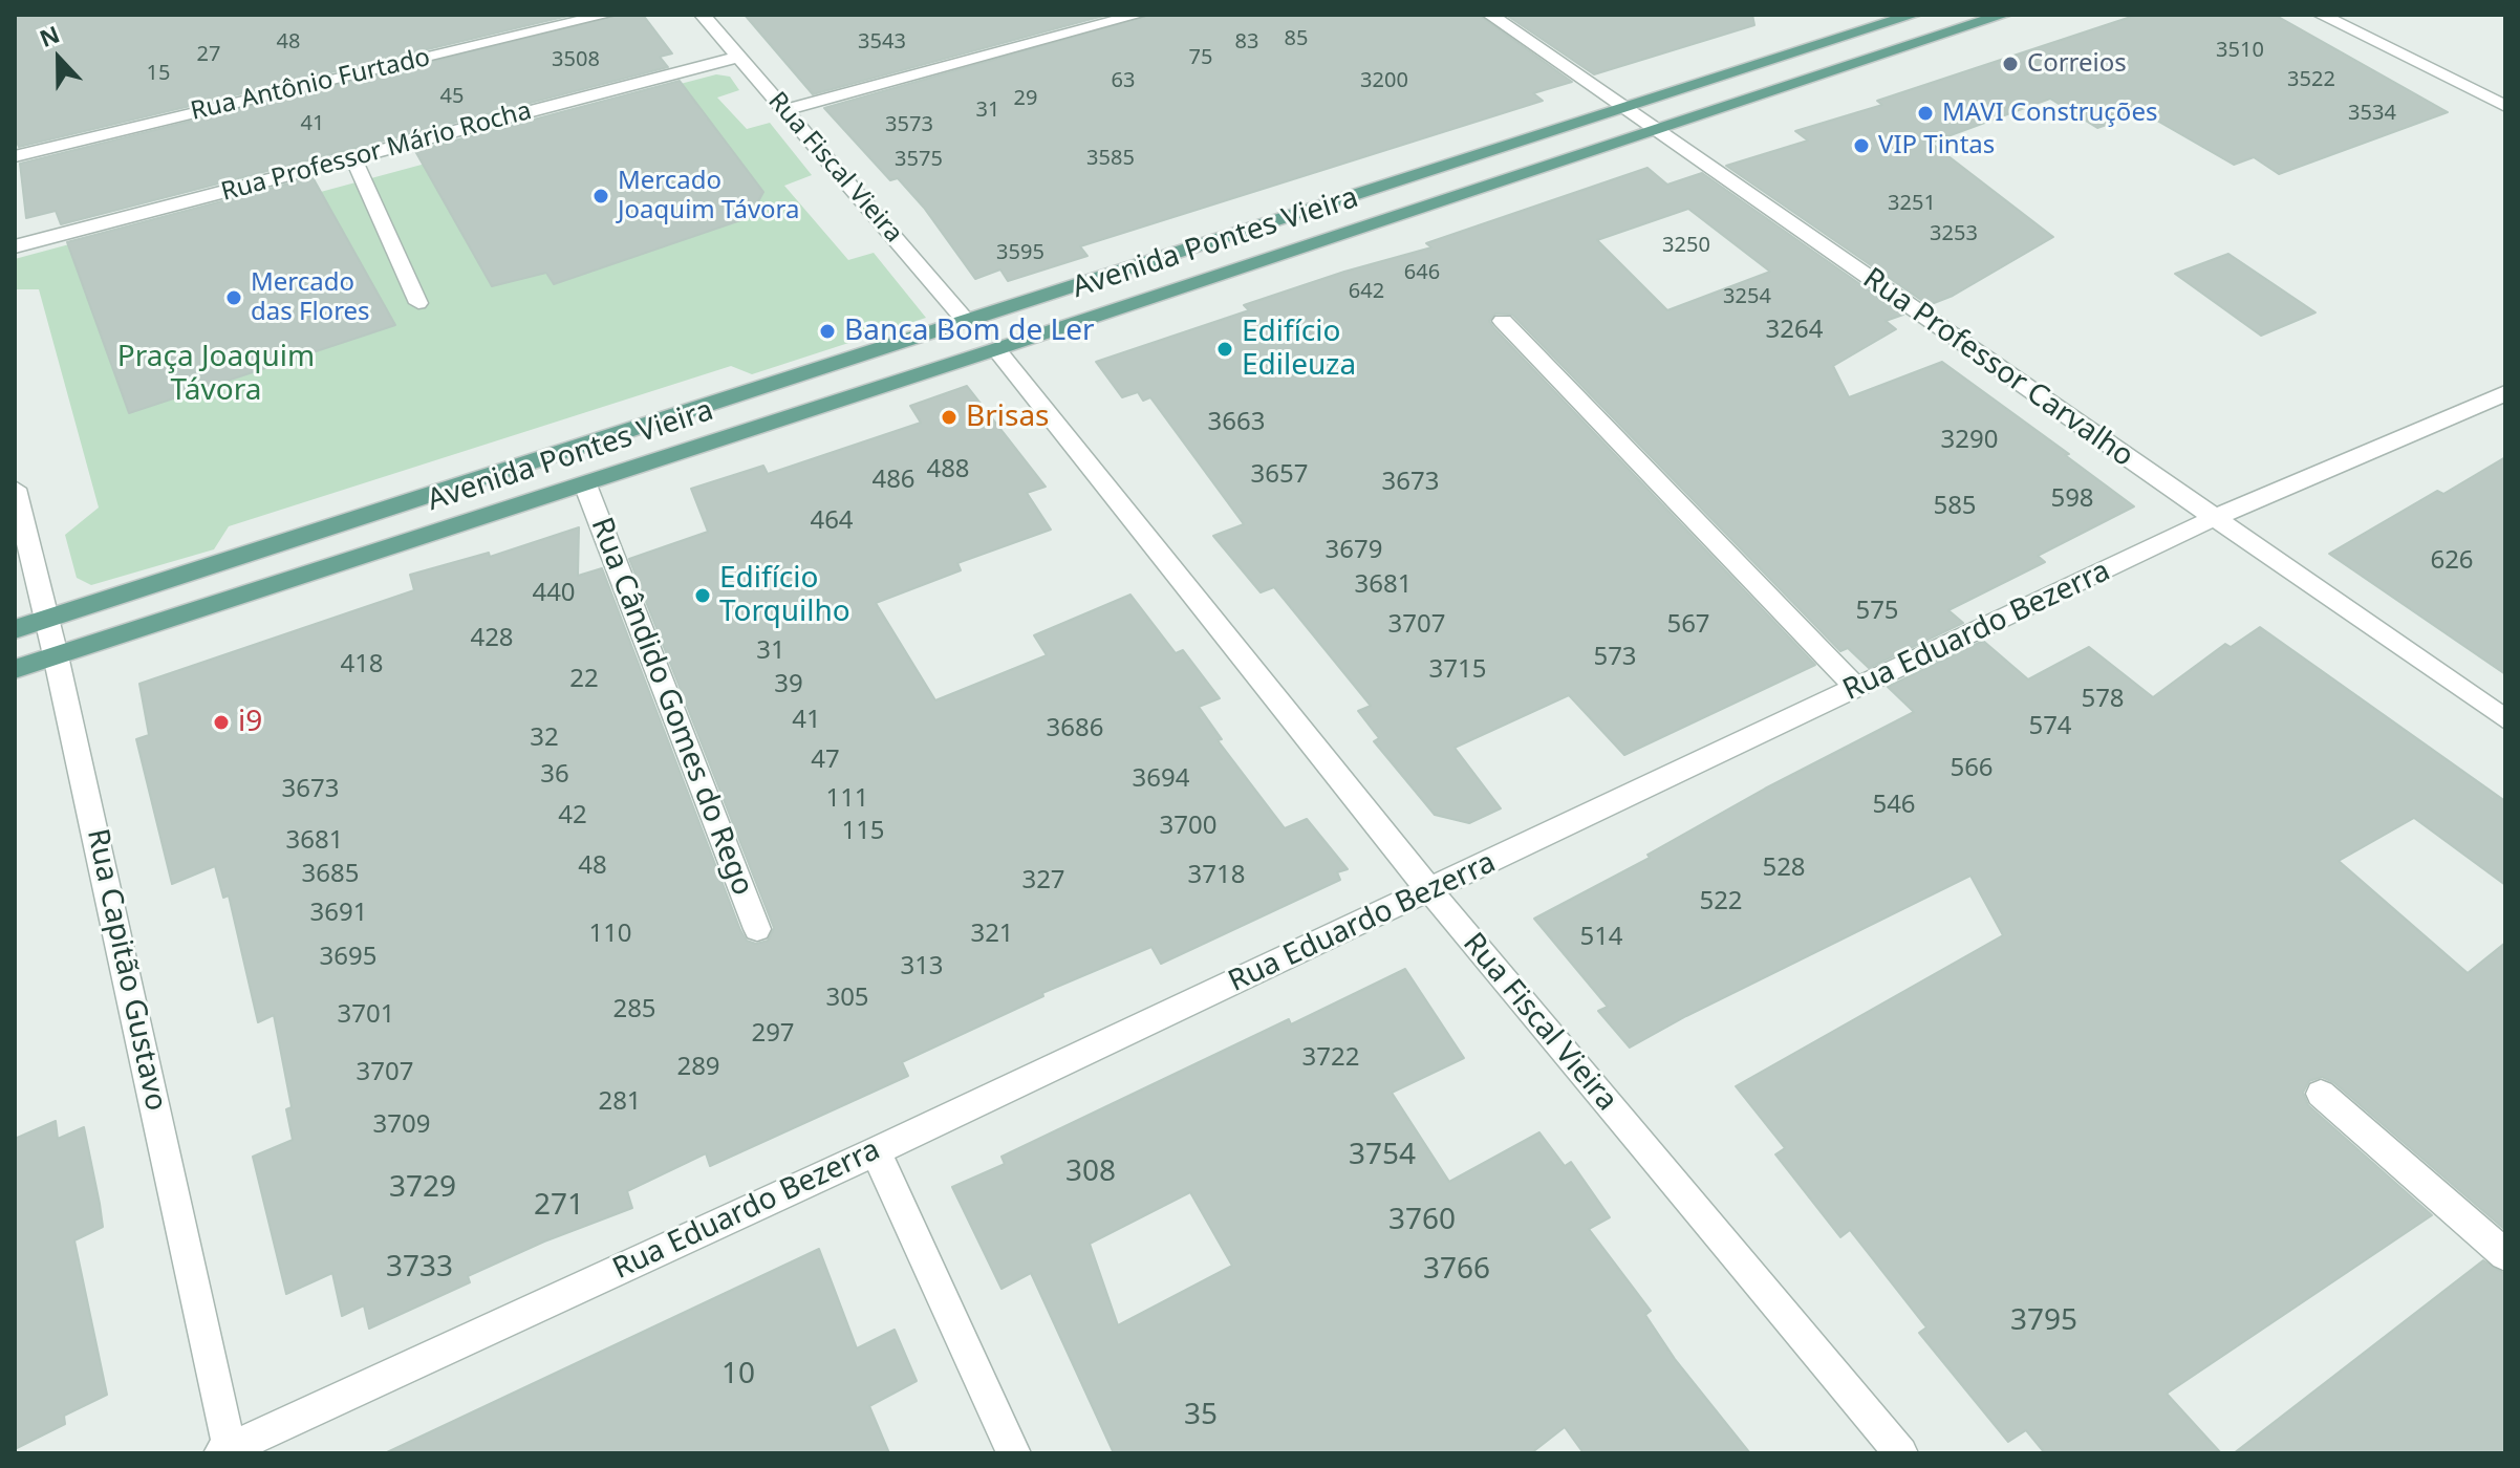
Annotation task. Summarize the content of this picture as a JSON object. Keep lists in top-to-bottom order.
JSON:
{
  "streets": {
    "main road": ["Avenida Pontes Vieira"],
    "street": [
      "Rua Antônio Furtado",
      "Rua Professor Mário Rocha",
      "Rua Fiscal Vieira",
      "Rua Professor Carvalho",
      "Rua Eduardo Bezerra",
      "Rua Cândido Gomes do Rego",
      "Rua Capitão Gustavo"
    ]
  },
  "crossings": [
    ["Rua Professor Mário Rocha", "Rua Fiscal Vieira"],
    ["Rua Fiscal Vieira", "Avenida Pontes Vieira"],
    ["Rua Fiscal Vieira", "Rua Eduardo Bezerra"],
    ["Avenida Pontes Vieira", "Rua Professor Carvalho"],
    ["Avenida Pontes Vieira", "Rua Cândido Gomes do Rego"],
    ["Avenida Pontes Vieira", "Rua Capitão Gustavo"],
    ["Rua Professor Carvalho", "Rua Eduardo Bezerra"],
    ["Rua Eduardo Bezerra", "Rua Capitão Gustavo"]
  ],
  "parks": ["Praça Joaquim Távora"],
  "places": [
    "Correios",
    "MAVI Construções",
    "VIP Tintas",
    "Mercado Joaquim Távora",
    "Mercado das Flores",
    "Banca Bom de Ler",
    "Edifício Edileuza",
    "Brisas",
    "Edifício Torquilho",
    "i9"
  ],
  "house_numbers": [
    "85",
    "48",
    "3543",
    "83",
    "3510",
    "27",
    "75",
    "3508",
    "15",
    "3522",
    "63",
    "3200",
    "45",
    "29",
    "31",
    "3534",
    "41",
    "3573",
    "3585",
    "3575",
    "3251",
    "3253",
    "3250",
    "3595",
    "646",
    "642",
    "3254",
    "3264",
    "3663",
    "3290",
    "488",
    "3657",
    "486",
    "3673",
    "598",
    "585",
    "464",
    "3679",
    "626",
    "3681",
    "440",
    "575",
    "3707",
    "567",
    "428",
    "31",
    "573",
    "418",
    "3715",
    "22",
    "39",
    "578",
    "41",
    "574",
    "3686",
    "32",
    "47",
    "566",
    "36",
    "3694",
    "3673",
    "111",
    "546",
    "42",
    "3700",
    "115",
    "3681",
    "48",
    "528",
    "3685",
    "3718",
    "327",
    "522",
    "3691",
    "110",
    "321",
    "514",
    "3695",
    "313",
    "305",
    "285",
    "3701",
    "297",
    "3722",
    "289",
    "3707",
    "281",
    "3709",
    "3754",
    "308",
    "3729",
    "271",
    "3760",
    "3733",
    "3766",
    "3795",
    "10",
    "35"
  ],
  "north": "top"
}
